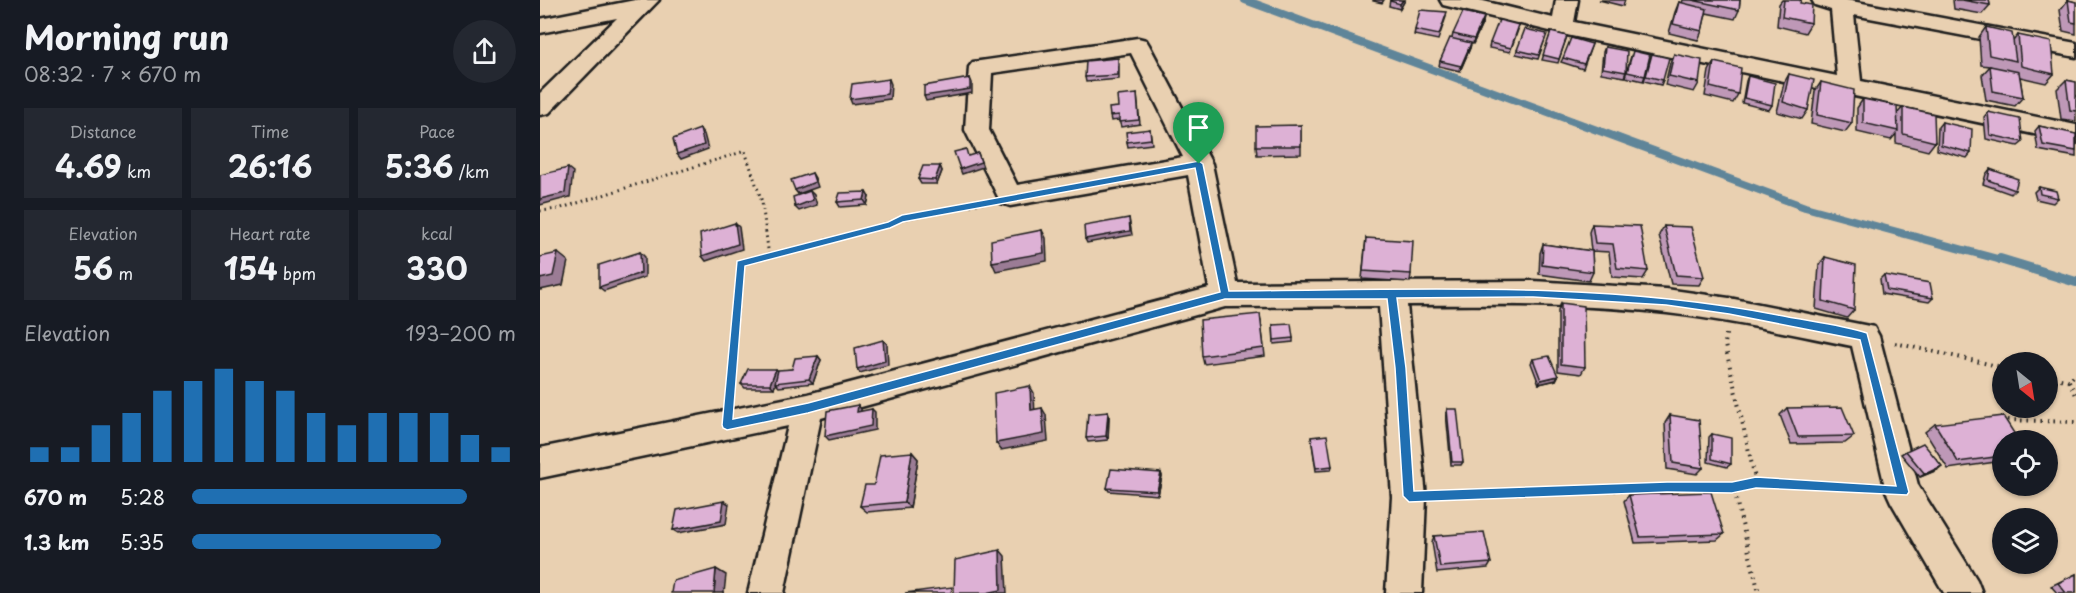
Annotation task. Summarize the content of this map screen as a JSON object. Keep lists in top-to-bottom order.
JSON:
{
  "north": "bottom right",
  "page": {
    "heading": ["Morning run", "08:32 · 7 × 670 m"],
    "stats": [
      ["Distance", "4.69 km"],
      ["Time", "26:16"],
      ["Pace", "5:36 /km"],
      ["Elevation", "56 m"],
      ["Heart rate", "154 bpm"],
      ["kcal", "330"]
    ],
    "chart": ["Elevation", "193–200 m"],
    "list": [
      {
        "name": "670 m",
        "note": "5:28"
      },
      {
        "name": "1.3 km",
        "note": "5:35"
      }
    ]
  }
}
